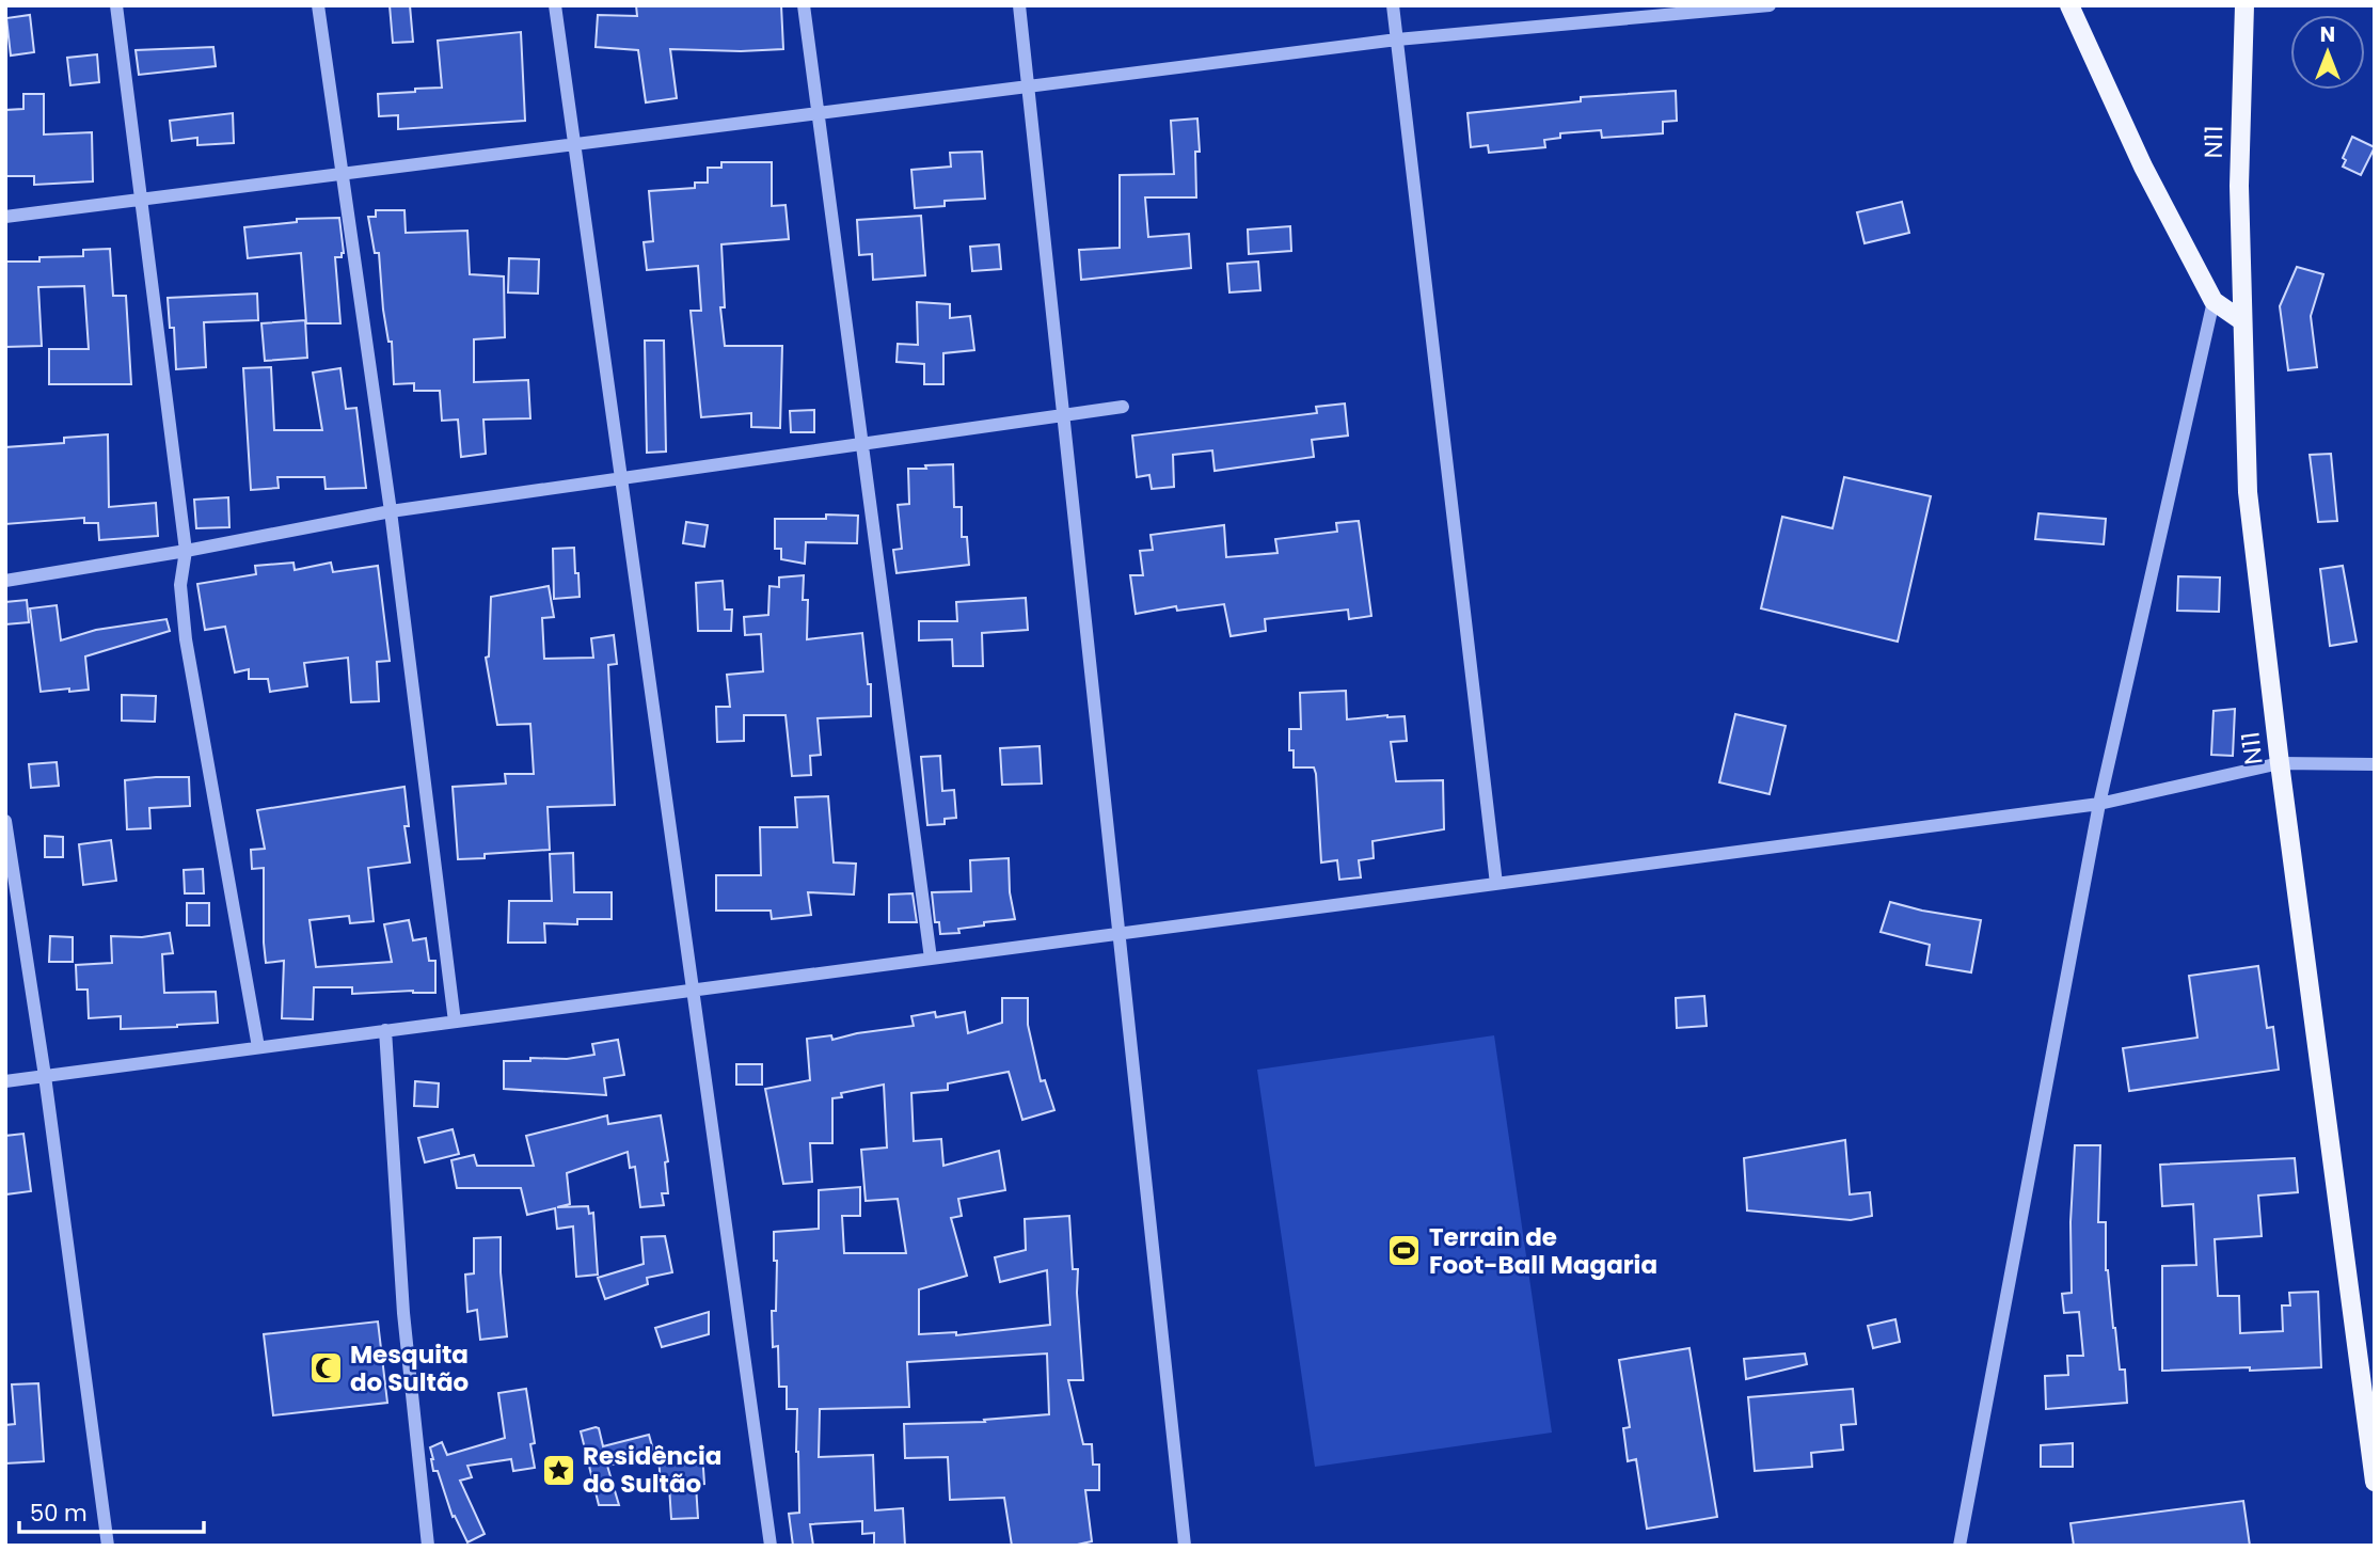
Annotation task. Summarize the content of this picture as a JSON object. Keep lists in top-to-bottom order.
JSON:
{
  "streets": {
    "main road": ["N11"]
  },
  "places": {
    "sports": ["Terrain de Foot-Ball Magaria"],
    "mosque": ["Mesquita do Sultão"],
    "place": ["Residência do Sultão"]
  },
  "scale_bar": "50 m",
  "north": "top"
}
